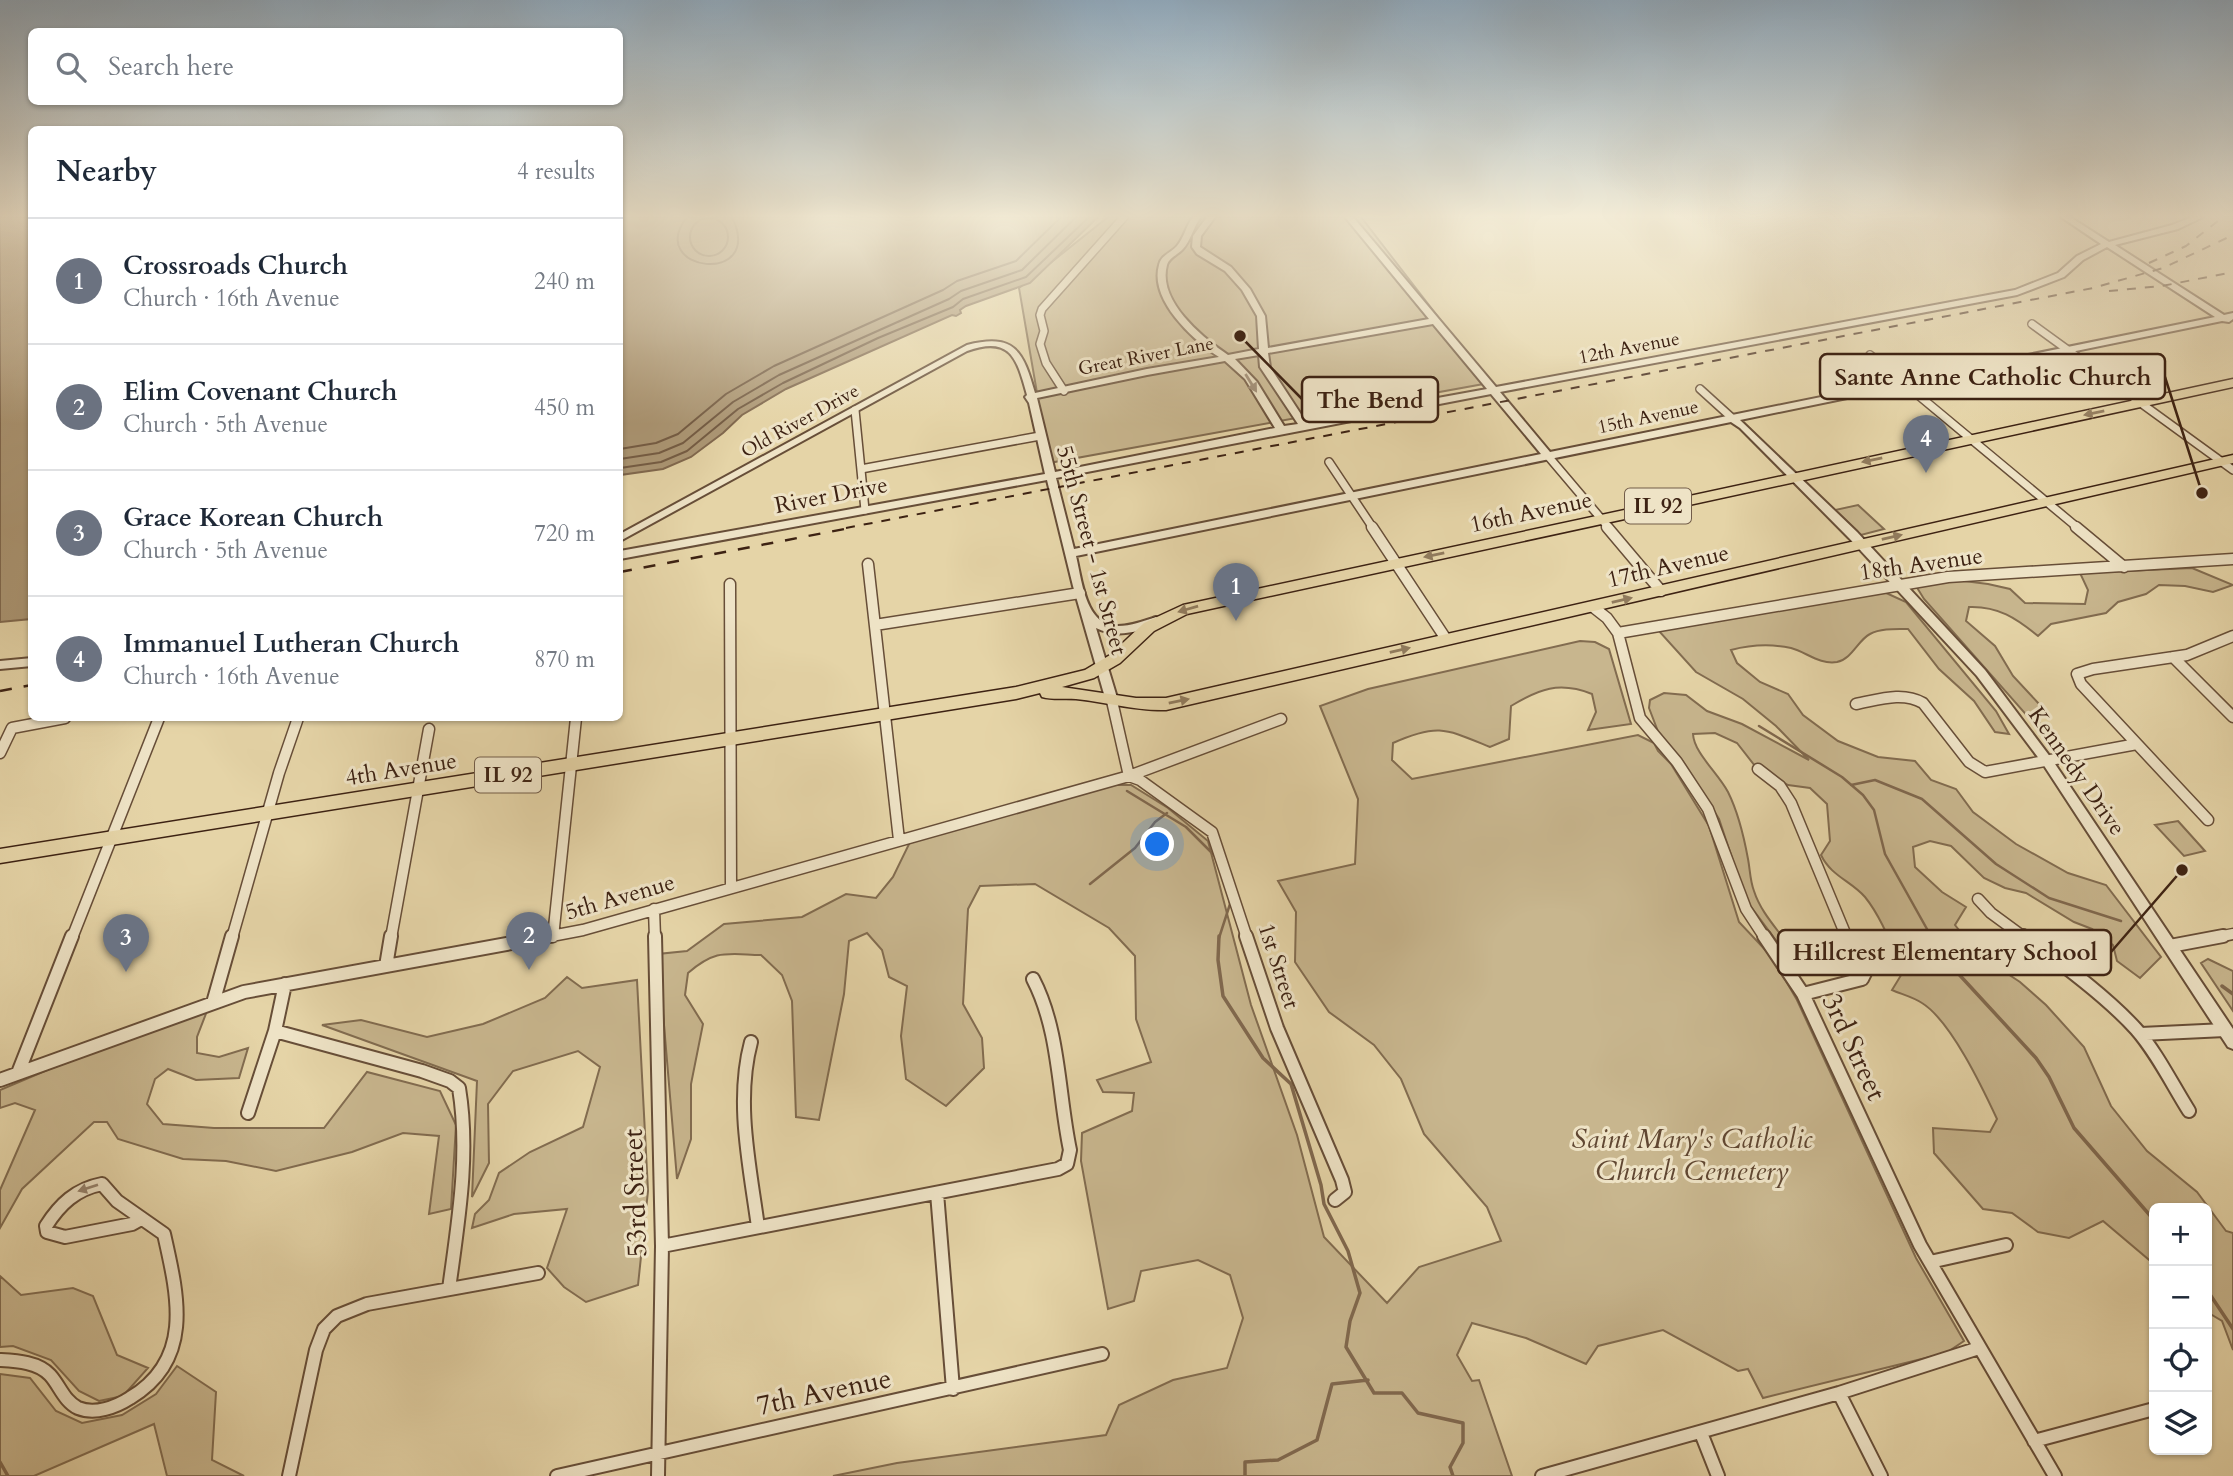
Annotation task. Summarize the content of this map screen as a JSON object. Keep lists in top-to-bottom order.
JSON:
{
  "streets": {
    "main road": [
      "IL 92",
      "16th Avenue",
      "17th Avenue",
      "4th Avenue"
    ],
    "street": [
      "12th Avenue",
      "Great River Lane",
      "15th Avenue",
      "Old River Drive",
      "River Drive",
      "55th Street - 1st Street",
      "18th Avenue",
      "Kennedy Drive",
      "5th Avenue",
      "1st Street",
      "3rd Street",
      "53rd Street",
      "7th Avenue"
    ]
  },
  "crossings": [
    ["12th Avenue", "River Drive"],
    ["12th Avenue", "55th Street - 1st Street"],
    ["Great River Lane", "55th Street - 1st Street"],
    ["15th Avenue", "55th Street - 1st Street"],
    ["15th Avenue", "Kennedy Drive"],
    ["Old River Drive", "55th Street - 1st Street"],
    ["River Drive", "55th Street - 1st Street"],
    ["16th Avenue", "55th Street - 1st Street"],
    ["16th Avenue", "4th Avenue"],
    ["16th Avenue", "Kennedy Drive"],
    ["55th Street - 1st Street", "17th Avenue"],
    ["55th Street - 1st Street", "4th Avenue"],
    ["55th Street - 1st Street", "5th Avenue"],
    ["55th Street - 1st Street", "1st Street"],
    ["18th Avenue", "Kennedy Drive"],
    ["18th Avenue", "3rd Street"],
    ["17th Avenue", "4th Avenue"],
    ["17th Avenue", "Kennedy Drive"],
    ["17th Avenue", "3rd Street"],
    ["5th Avenue", "1st Street"],
    ["5th Avenue", "53rd Street"],
    ["53rd Street", "7th Avenue"]
  ],
  "one_way": ["16th Avenue", "17th Avenue"],
  "parks": ["Saint Mary's Catholic Church Cemetery"],
  "places": ["The Bend", "Sante Anne Catholic Church", "Hillcrest Elementary School"],
  "page": {
    "search": "Search here",
    "heading": ["Nearby", "4 results"],
    "list": [
      {
        "mark": "1",
        "name": "Crossroads Church",
        "note": "Church · 16th Avenue",
        "value": "240 m"
      },
      {
        "mark": "2",
        "name": "Elim Covenant Church",
        "note": "Church · 5th Avenue",
        "value": "450 m"
      },
      {
        "mark": "3",
        "name": "Grace Korean Church",
        "note": "Church · 5th Avenue",
        "value": "720 m"
      },
      {
        "mark": "4",
        "name": "Immanuel Lutheran Church",
        "note": "Church · 16th Avenue",
        "value": "870 m"
      }
    ],
    "pins": [
      "4",
      "1",
      "2",
      "3"
    ],
    "map_buttons": ["+", "−"]
  }
}
